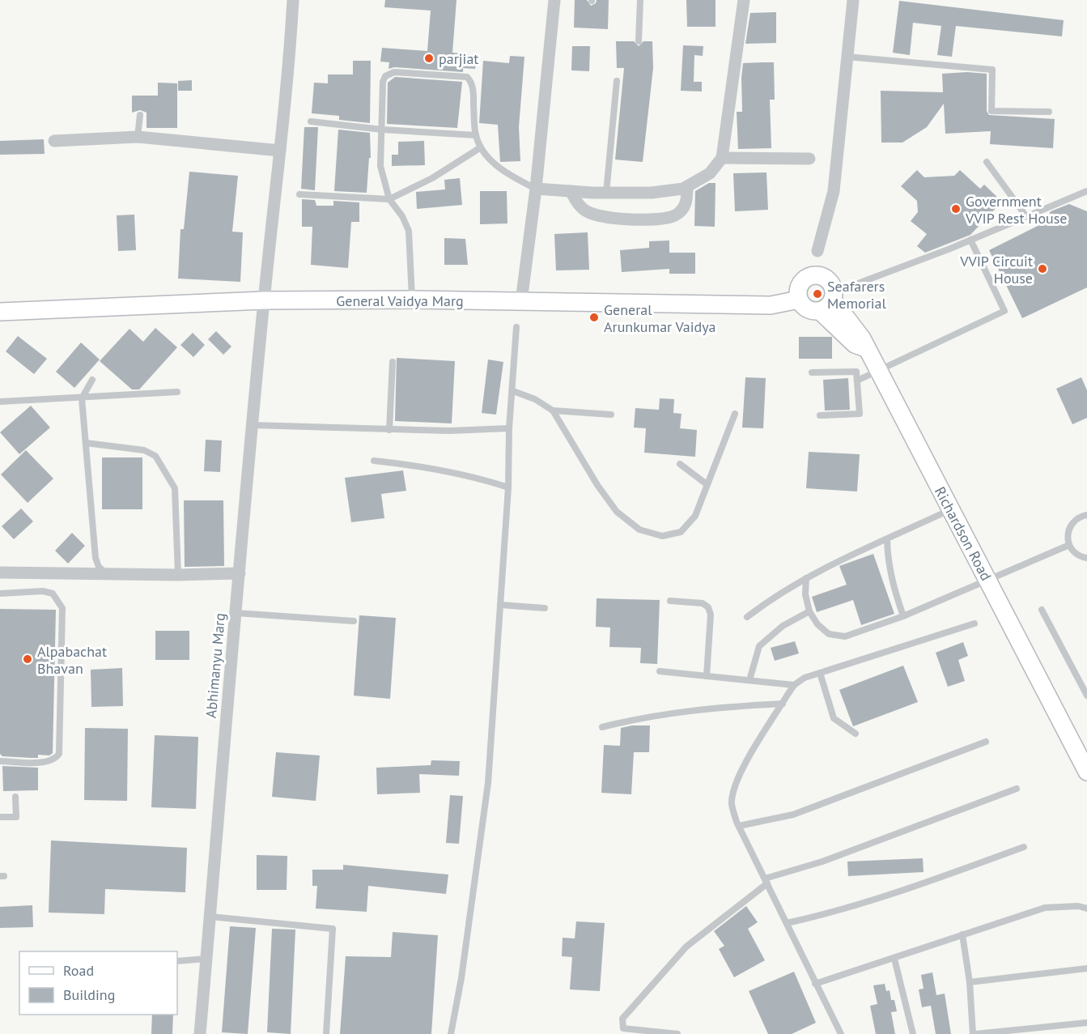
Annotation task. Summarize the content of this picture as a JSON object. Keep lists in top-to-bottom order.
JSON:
{
  "streets": {
    "street": ["General Vaidya Marg", "Richardson Road", "Abhimanyu Marg"]
  },
  "crossings": [
    ["General Vaidya Marg", "Richardson Road"],
    ["General Vaidya Marg", "Abhimanyu Marg"]
  ],
  "places": [
    "parjiat",
    "Government VVIP Rest House",
    "VVIP Circuit House",
    "Seafarers Memorial",
    "General Arunkumar Vaidya",
    "Alpabachat Bhavan"
  ],
  "legend": ["Road", "Building"]
}
